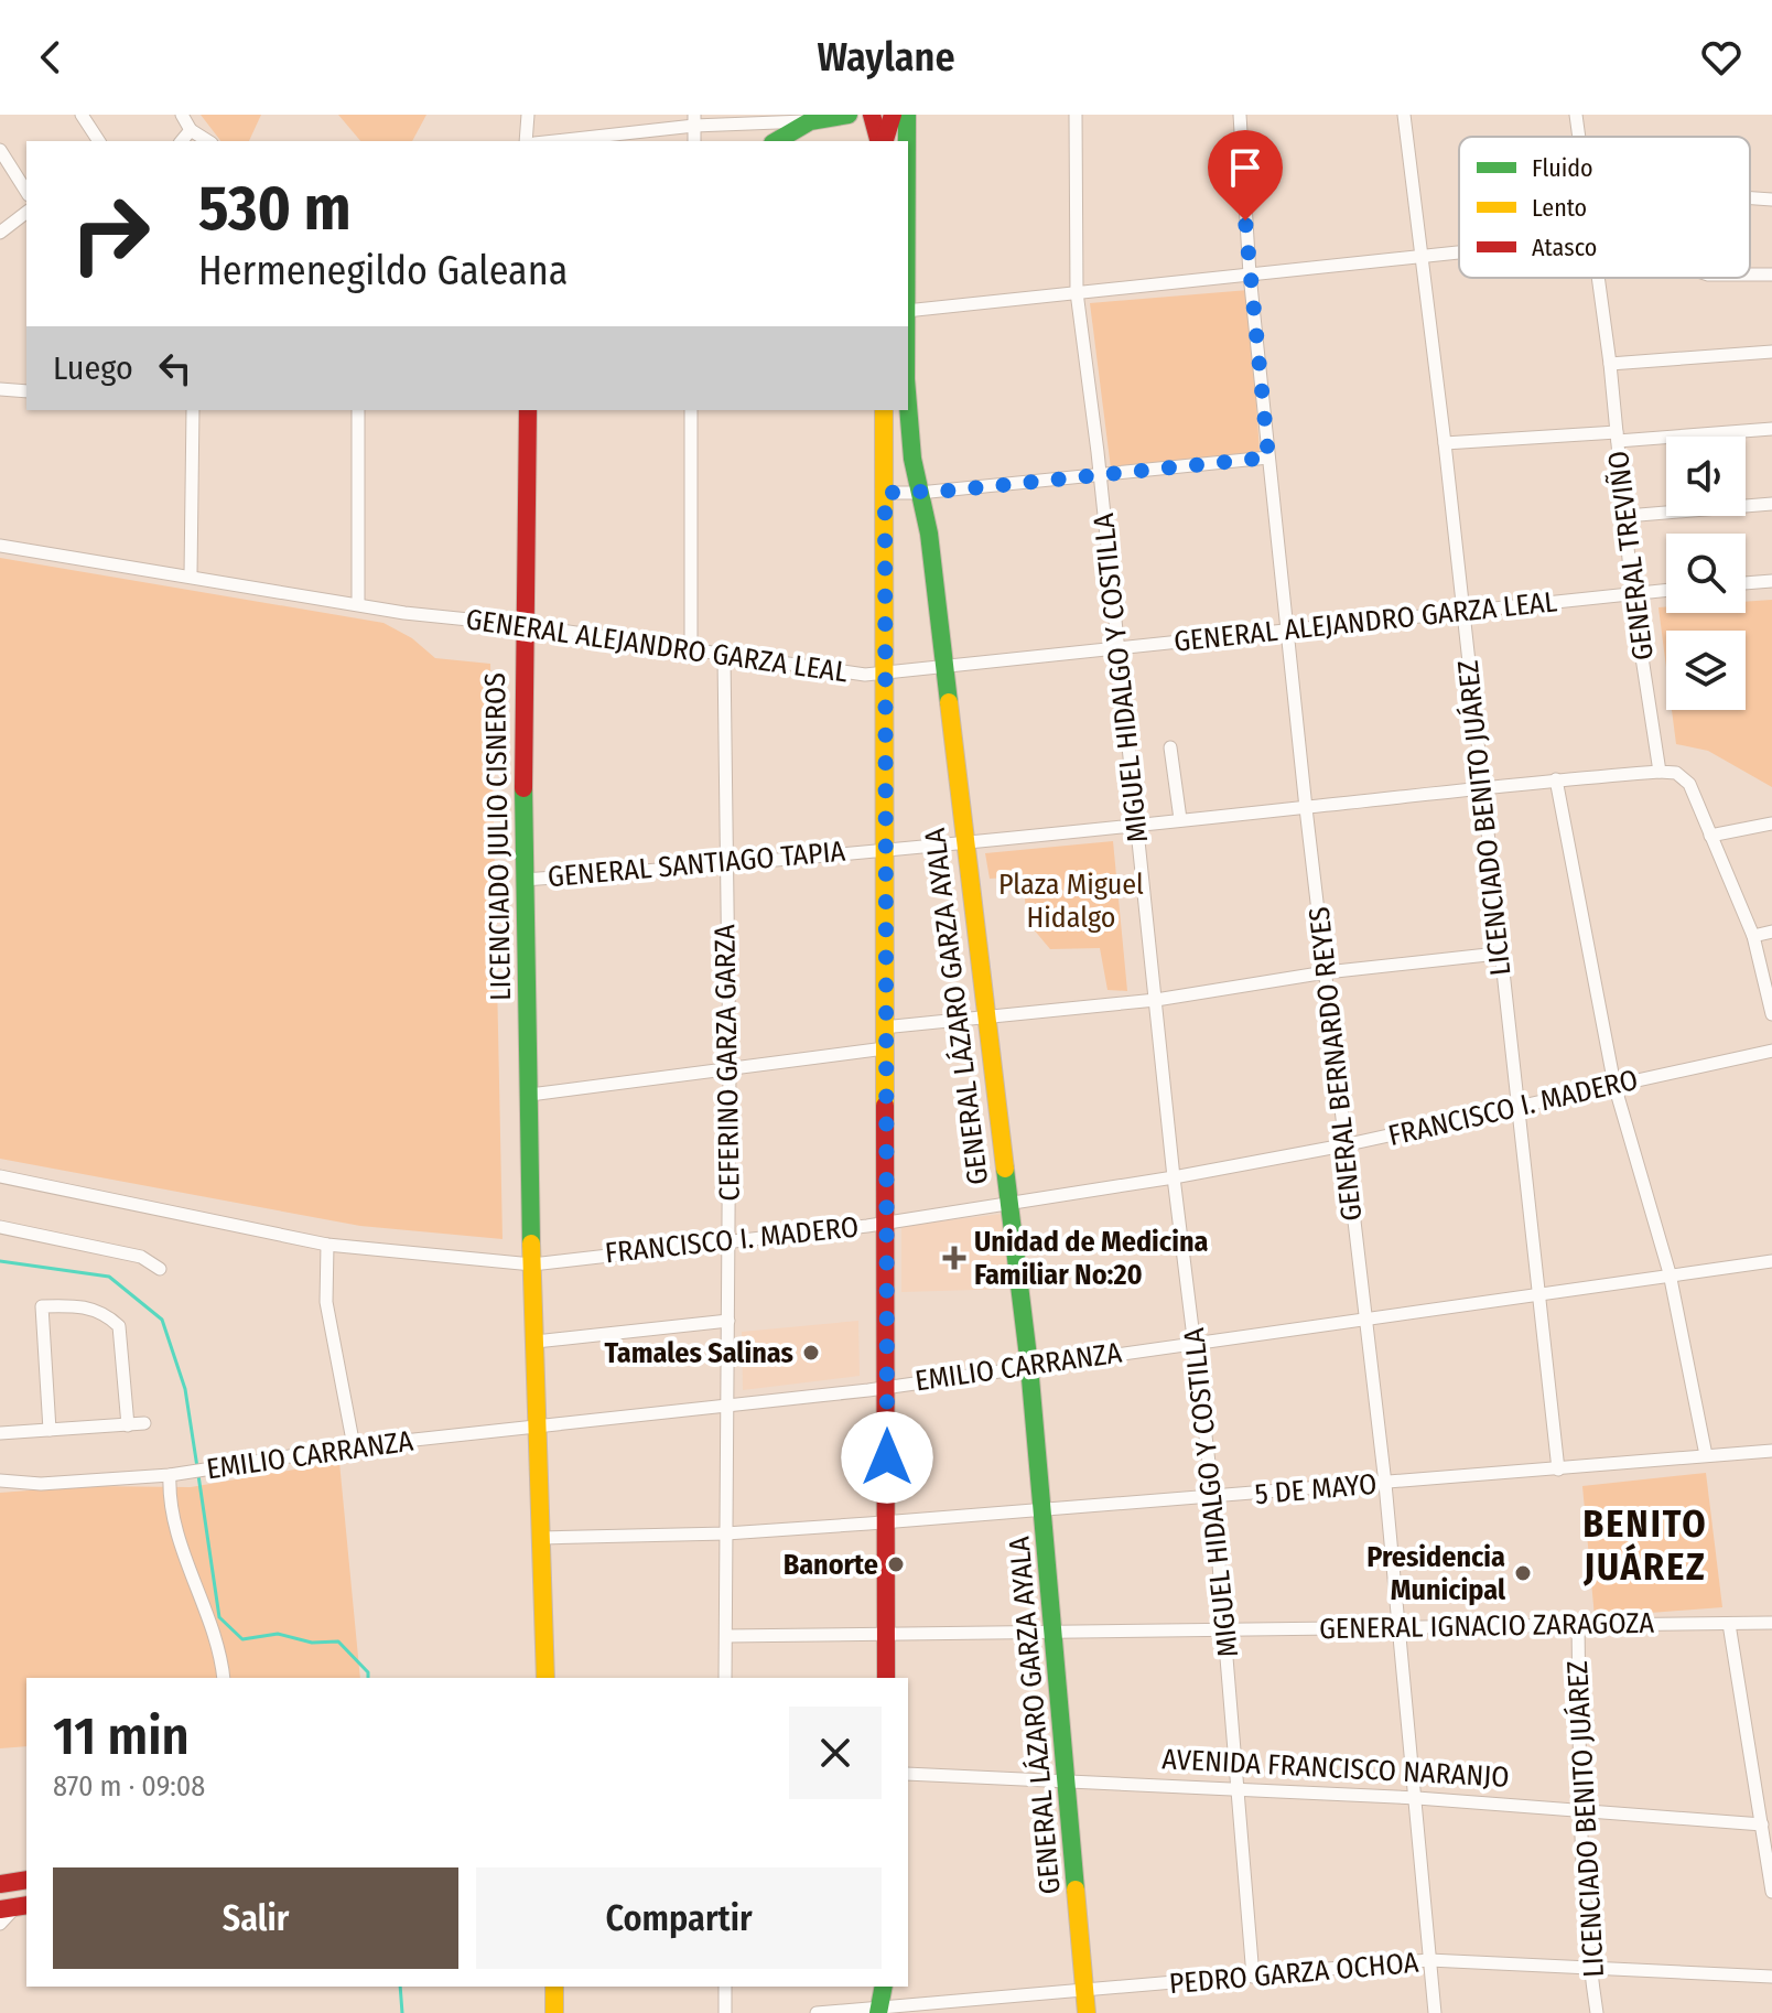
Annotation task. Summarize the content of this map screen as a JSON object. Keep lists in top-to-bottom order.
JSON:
{
  "streets": {
    "street": [
      "GENERAL TREVIÑO",
      "GENERAL ALEJANDRO GARZA LEAL",
      "MIGUEL HIDALGO Y COSTILLA",
      "LICENCIADO BENITO JUÁREZ",
      "LICENCIADO JULIO CISNEROS",
      "GENERAL SANTIAGO TAPIA",
      "GENERAL LÁZARO GARZA AYALA",
      "CEFERINO GARZA GARZA",
      "GENERAL BERNARDO REYES",
      "FRANCISCO I. MADERO",
      "EMILIO CARRANZA",
      "5 DE MAYO",
      "GENERAL IGNACIO ZARAGOZA",
      "AVENIDA FRANCISCO NARANJO",
      "PEDRO GARZA OCHOA"
    ]
  },
  "crossings": [
    ["GENERAL TREVIÑO", "GENERAL ALEJANDRO GARZA LEAL"],
    ["GENERAL TREVIÑO", "GENERAL SANTIAGO TAPIA"],
    ["GENERAL ALEJANDRO GARZA LEAL", "MIGUEL HIDALGO Y COSTILLA"],
    ["GENERAL ALEJANDRO GARZA LEAL", "LICENCIADO BENITO JUÁREZ"],
    ["GENERAL ALEJANDRO GARZA LEAL", "LICENCIADO JULIO CISNEROS"],
    ["GENERAL ALEJANDRO GARZA LEAL", "GENERAL LÁZARO GARZA AYALA"],
    ["GENERAL ALEJANDRO GARZA LEAL", "CEFERINO GARZA GARZA"],
    ["GENERAL ALEJANDRO GARZA LEAL", "GENERAL BERNARDO REYES"],
    ["MIGUEL HIDALGO Y COSTILLA", "GENERAL SANTIAGO TAPIA"],
    ["MIGUEL HIDALGO Y COSTILLA", "FRANCISCO I. MADERO"],
    ["MIGUEL HIDALGO Y COSTILLA", "EMILIO CARRANZA"],
    ["MIGUEL HIDALGO Y COSTILLA", "5 DE MAYO"],
    ["MIGUEL HIDALGO Y COSTILLA", "GENERAL IGNACIO ZARAGOZA"],
    ["MIGUEL HIDALGO Y COSTILLA", "AVENIDA FRANCISCO NARANJO"],
    ["MIGUEL HIDALGO Y COSTILLA", "PEDRO GARZA OCHOA"],
    ["LICENCIADO BENITO JUÁREZ", "GENERAL SANTIAGO TAPIA"],
    ["LICENCIADO BENITO JUÁREZ", "FRANCISCO I. MADERO"],
    ["LICENCIADO BENITO JUÁREZ", "EMILIO CARRANZA"],
    ["LICENCIADO BENITO JUÁREZ", "5 DE MAYO"],
    ["LICENCIADO BENITO JUÁREZ", "GENERAL IGNACIO ZARAGOZA"],
    ["LICENCIADO BENITO JUÁREZ", "AVENIDA FRANCISCO NARANJO"],
    ["LICENCIADO BENITO JUÁREZ", "PEDRO GARZA OCHOA"],
    ["LICENCIADO JULIO CISNEROS", "GENERAL SANTIAGO TAPIA"],
    ["LICENCIADO JULIO CISNEROS", "FRANCISCO I. MADERO"],
    ["LICENCIADO JULIO CISNEROS", "EMILIO CARRANZA"],
    ["LICENCIADO JULIO CISNEROS", "5 DE MAYO"],
    ["GENERAL SANTIAGO TAPIA", "GENERAL LÁZARO GARZA AYALA"],
    ["GENERAL SANTIAGO TAPIA", "CEFERINO GARZA GARZA"],
    ["GENERAL SANTIAGO TAPIA", "GENERAL BERNARDO REYES"],
    ["GENERAL LÁZARO GARZA AYALA", "FRANCISCO I. MADERO"],
    ["GENERAL LÁZARO GARZA AYALA", "EMILIO CARRANZA"],
    ["GENERAL LÁZARO GARZA AYALA", "5 DE MAYO"],
    ["GENERAL LÁZARO GARZA AYALA", "GENERAL IGNACIO ZARAGOZA"],
    ["GENERAL LÁZARO GARZA AYALA", "AVENIDA FRANCISCO NARANJO"],
    ["GENERAL LÁZARO GARZA AYALA", "PEDRO GARZA OCHOA"],
    ["CEFERINO GARZA GARZA", "FRANCISCO I. MADERO"],
    ["CEFERINO GARZA GARZA", "EMILIO CARRANZA"],
    ["CEFERINO GARZA GARZA", "5 DE MAYO"],
    ["CEFERINO GARZA GARZA", "GENERAL IGNACIO ZARAGOZA"],
    ["GENERAL BERNARDO REYES", "FRANCISCO I. MADERO"],
    ["GENERAL BERNARDO REYES", "EMILIO CARRANZA"],
    ["GENERAL BERNARDO REYES", "5 DE MAYO"],
    ["GENERAL BERNARDO REYES", "GENERAL IGNACIO ZARAGOZA"],
    ["GENERAL BERNARDO REYES", "AVENIDA FRANCISCO NARANJO"],
    ["GENERAL BERNARDO REYES", "PEDRO GARZA OCHOA"]
  ],
  "districts": ["BENITO JUÁREZ"],
  "parks": ["Plaza Miguel Hidalgo"],
  "places": {
    "health": ["Unidad de Medicina Familiar No:20"],
    "other": ["Tamales Salinas", "Banorte", "Presidencia Municipal"]
  },
  "legend": ["Fluido", "Lento", "Atasco"],
  "page": {
    "header": "Waylane",
    "turn": ["530 m", "Hermenegildo Galeana"],
    "then": "Luego",
    "heading": ["11 min", "870 m · 09:08"],
    "buttons": ["Salir", "Compartir"]
  }
}
